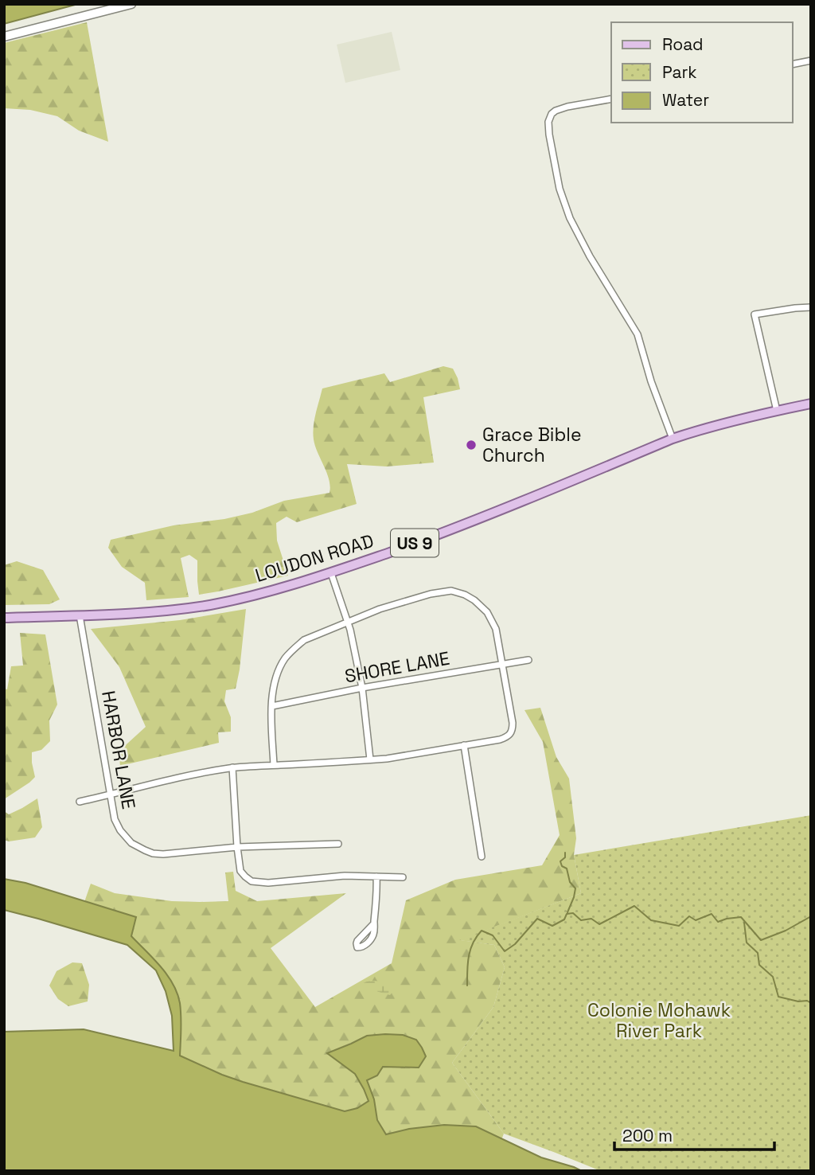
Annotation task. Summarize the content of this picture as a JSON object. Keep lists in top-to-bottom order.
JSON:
{
  "streets": {
    "main road": ["US 9", "LOUDON ROAD"],
    "street": ["SHORE LANE", "HARBOR LANE"]
  },
  "crossings": [
    ["LOUDON ROAD", "HARBOR LANE"]
  ],
  "parks": ["Colonie Mohawk River Park"],
  "places": ["Grace Bible Church"],
  "legend": ["Road", "Park", "Water"],
  "scale_bar": "200 m"
}
